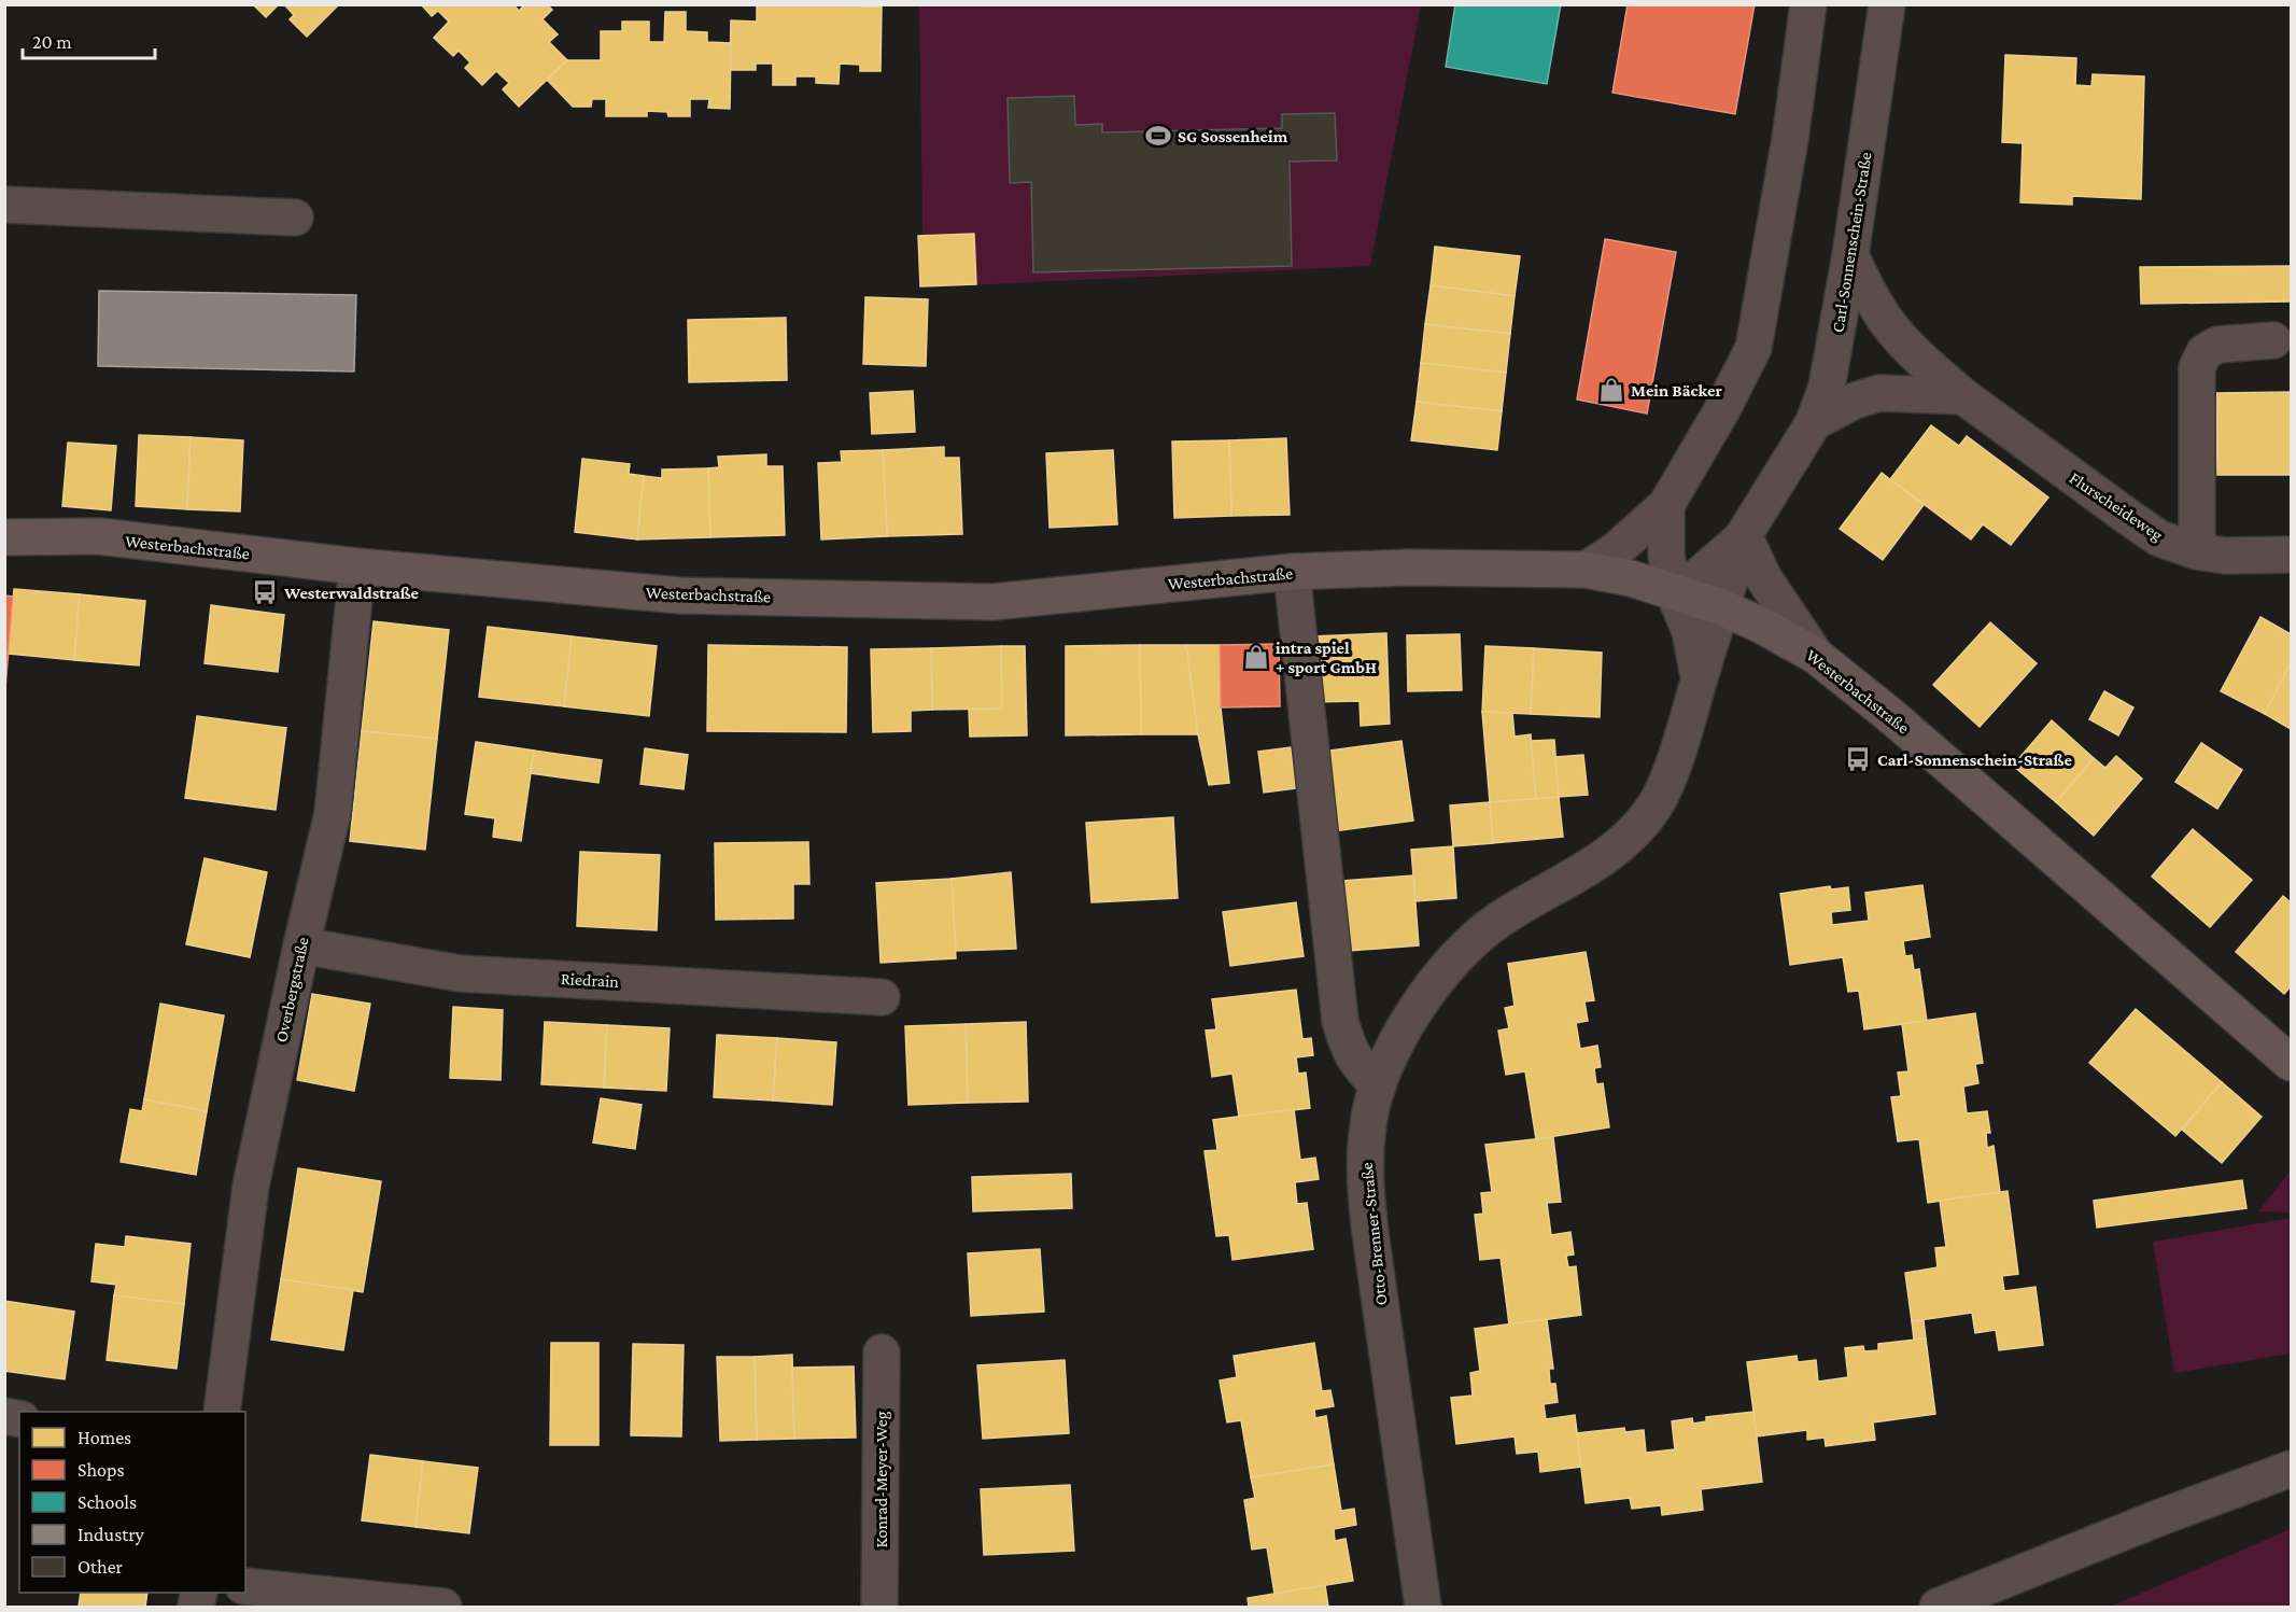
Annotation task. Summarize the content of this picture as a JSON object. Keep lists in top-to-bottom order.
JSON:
{
  "streets": {
    "main road": ["Westerbachstraße"],
    "street": [
      "Carl-Sonnenschein-Straße",
      "Flurscheideweg",
      "Riedrain",
      "Overbergstraße",
      "Otto-Brenner-Straße",
      "Konrad-Meyer-Weg"
    ]
  },
  "crossings": [
    ["Carl-Sonnenschein-Straße", "Flurscheideweg"],
    ["Carl-Sonnenschein-Straße", "Westerbachstraße"],
    ["Carl-Sonnenschein-Straße", "Otto-Brenner-Straße"],
    ["Westerbachstraße", "Overbergstraße"],
    ["Westerbachstraße", "Otto-Brenner-Straße"],
    ["Riedrain", "Overbergstraße"]
  ],
  "places": {
    "sports": ["SG Sossenheim"],
    "shop": ["Mein Bäcker", "intra spiel + sport GmbH"],
    "bus stop": ["Westerwaldstraße", "Carl-Sonnenschein-Straße"]
  },
  "legend": [
    "Homes",
    "Shops",
    "Schools",
    "Industry",
    "Other"
  ],
  "scale_bar": "20 m"
}
